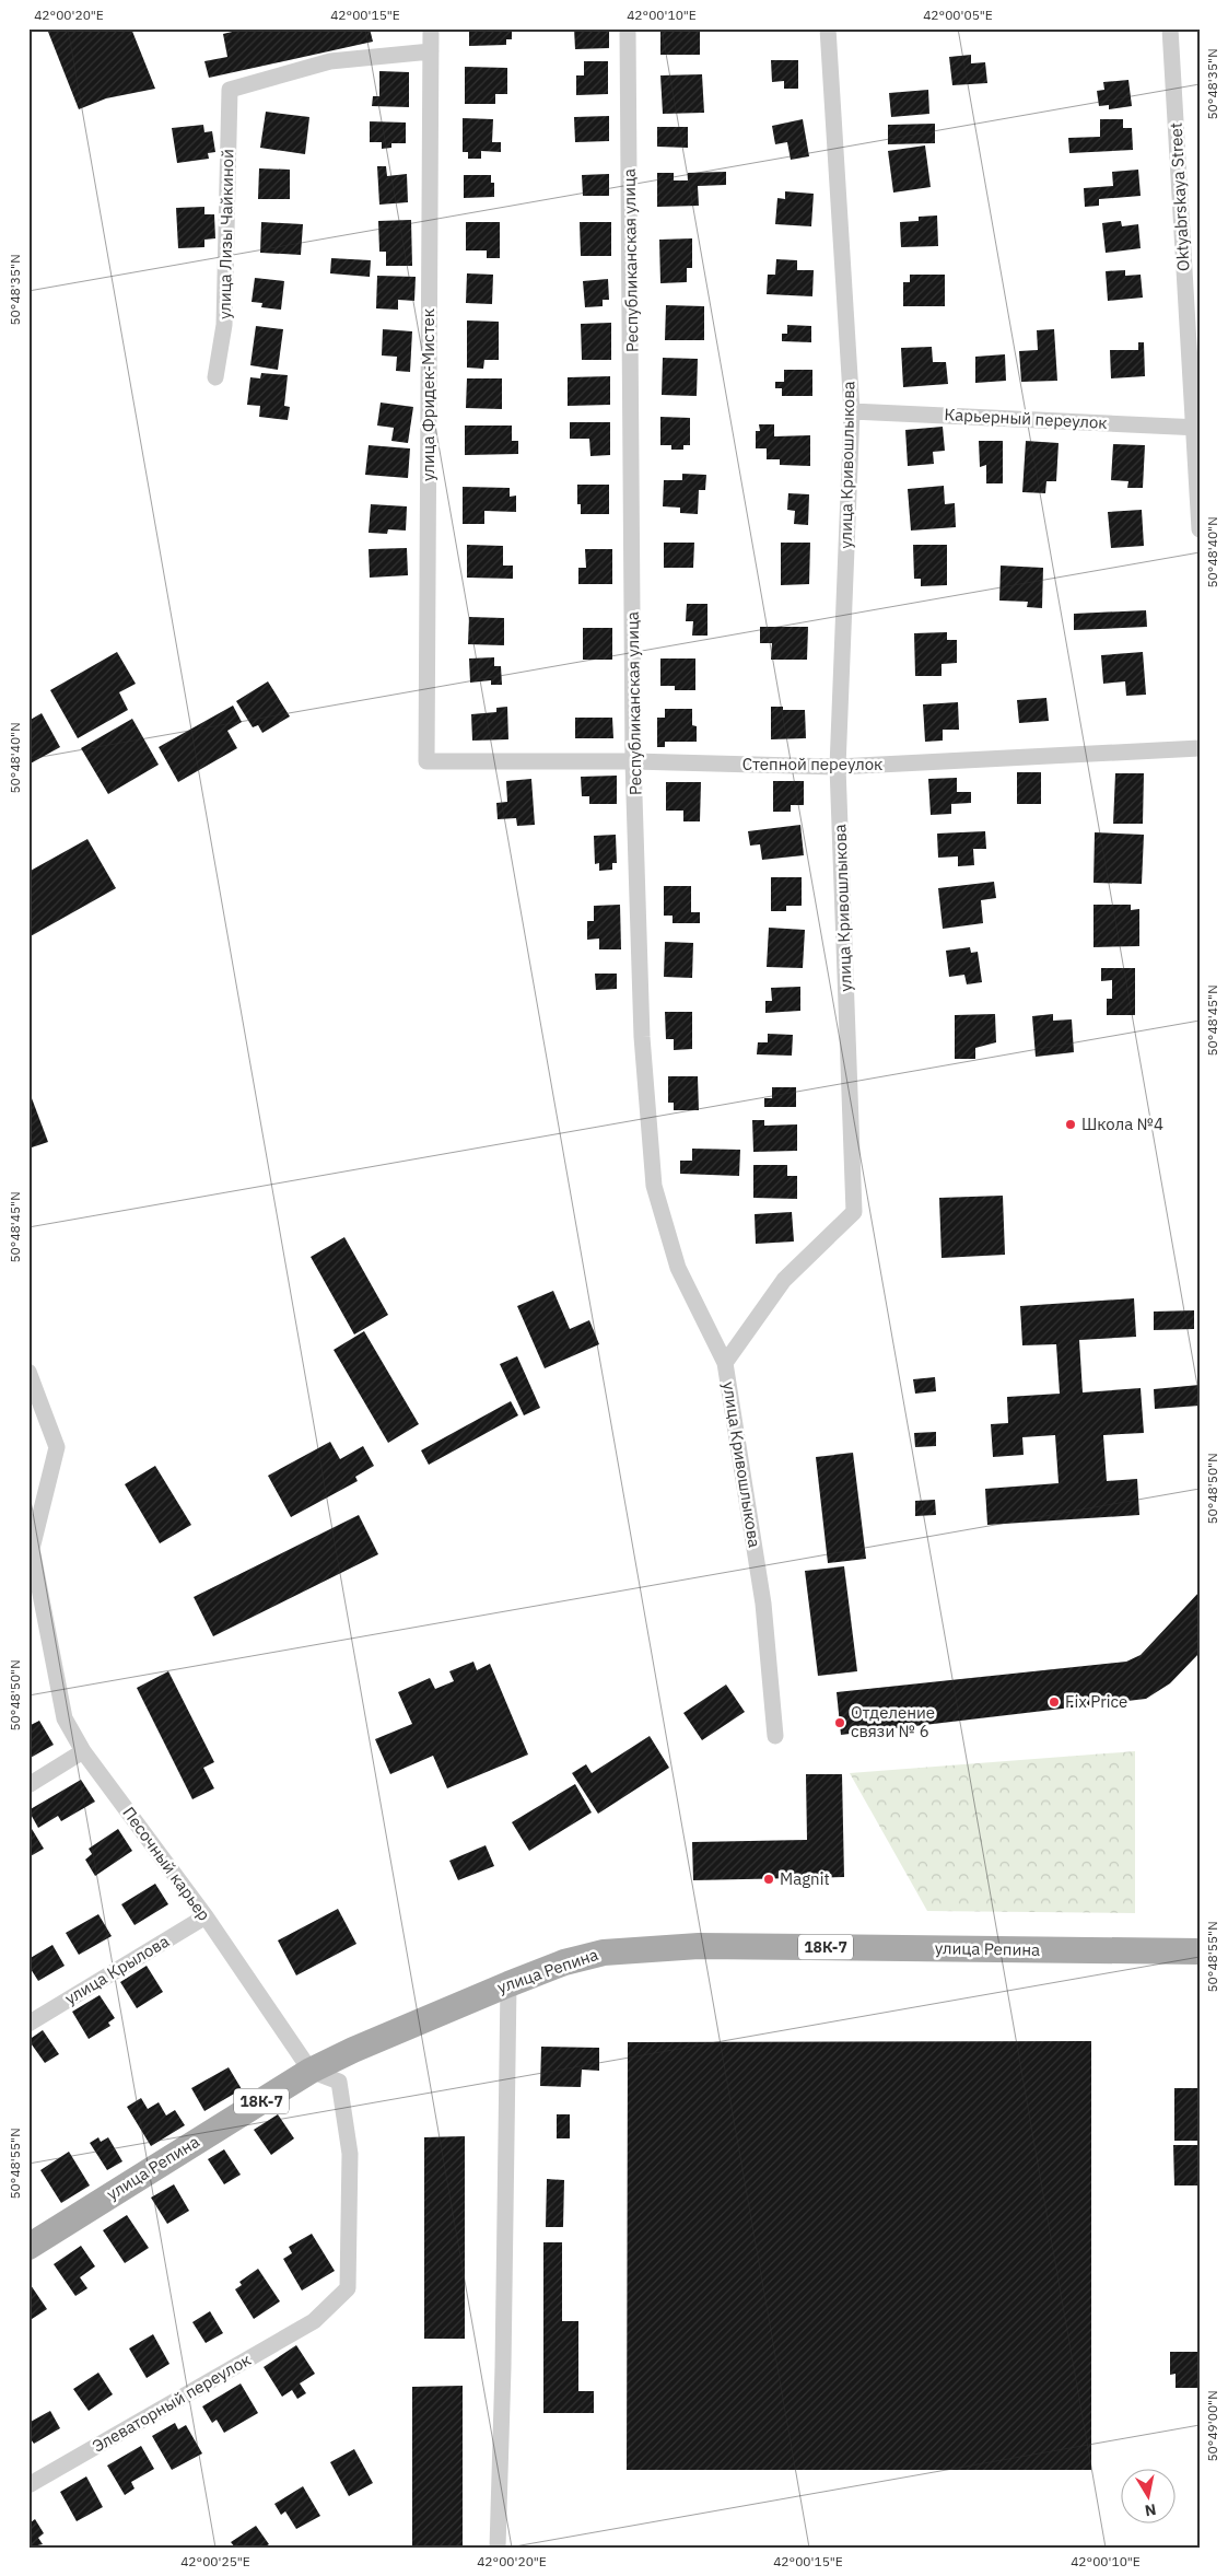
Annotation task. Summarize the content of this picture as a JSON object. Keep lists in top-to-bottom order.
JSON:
{
  "streets": {
    "main road": ["18К-7", "улица Репина"],
    "street": [
      "Oktyabrskaya Street",
      "улица Лизы Чайкиной",
      "Республиканская улица",
      "улица Фридек-Мистек",
      "Карьерный переулок",
      "улица Кривошлыкова",
      "Степной переулок",
      "Песочный карьер",
      "улица Крылова",
      "Элеваторный переулок"
    ]
  },
  "crossings": [
    ["Oktyabrskaya Street", "Карьерный переулок"],
    ["улица Лизы Чайкиной", "улица Фридек-Мистек"],
    ["Республиканская улица", "улица Кривошлыкова"],
    ["Республиканская улица", "Степной переулок"],
    ["улица Фридек-Мистек", "Степной переулок"],
    ["Карьерный переулок", "улица Кривошлыкова"],
    ["улица Кривошлыкова", "Степной переулок"],
    ["Песочный карьер", "улица Репина"],
    ["Песочный карьер", "улица Крылова"],
    ["Песочный карьер", "Элеваторный переулок"],
    ["улица Репина", "Элеваторный переулок"]
  ],
  "places": [
    "Школа №4",
    "Fix Price",
    "Отделение связи № 6",
    "Magnit"
  ],
  "north": "bottom",
  "coordinates": [
    "42°00'20\"E",
    "42°00'15\"E",
    "42°00'10\"E",
    "42°00'05\"E",
    "50°48'35\"N",
    "50°48'40\"N",
    "50°48'45\"N",
    "50°48'50\"N",
    "50°48'55\"N",
    "50°49'00\"N",
    "42°00'25\"E"
  ]
}
